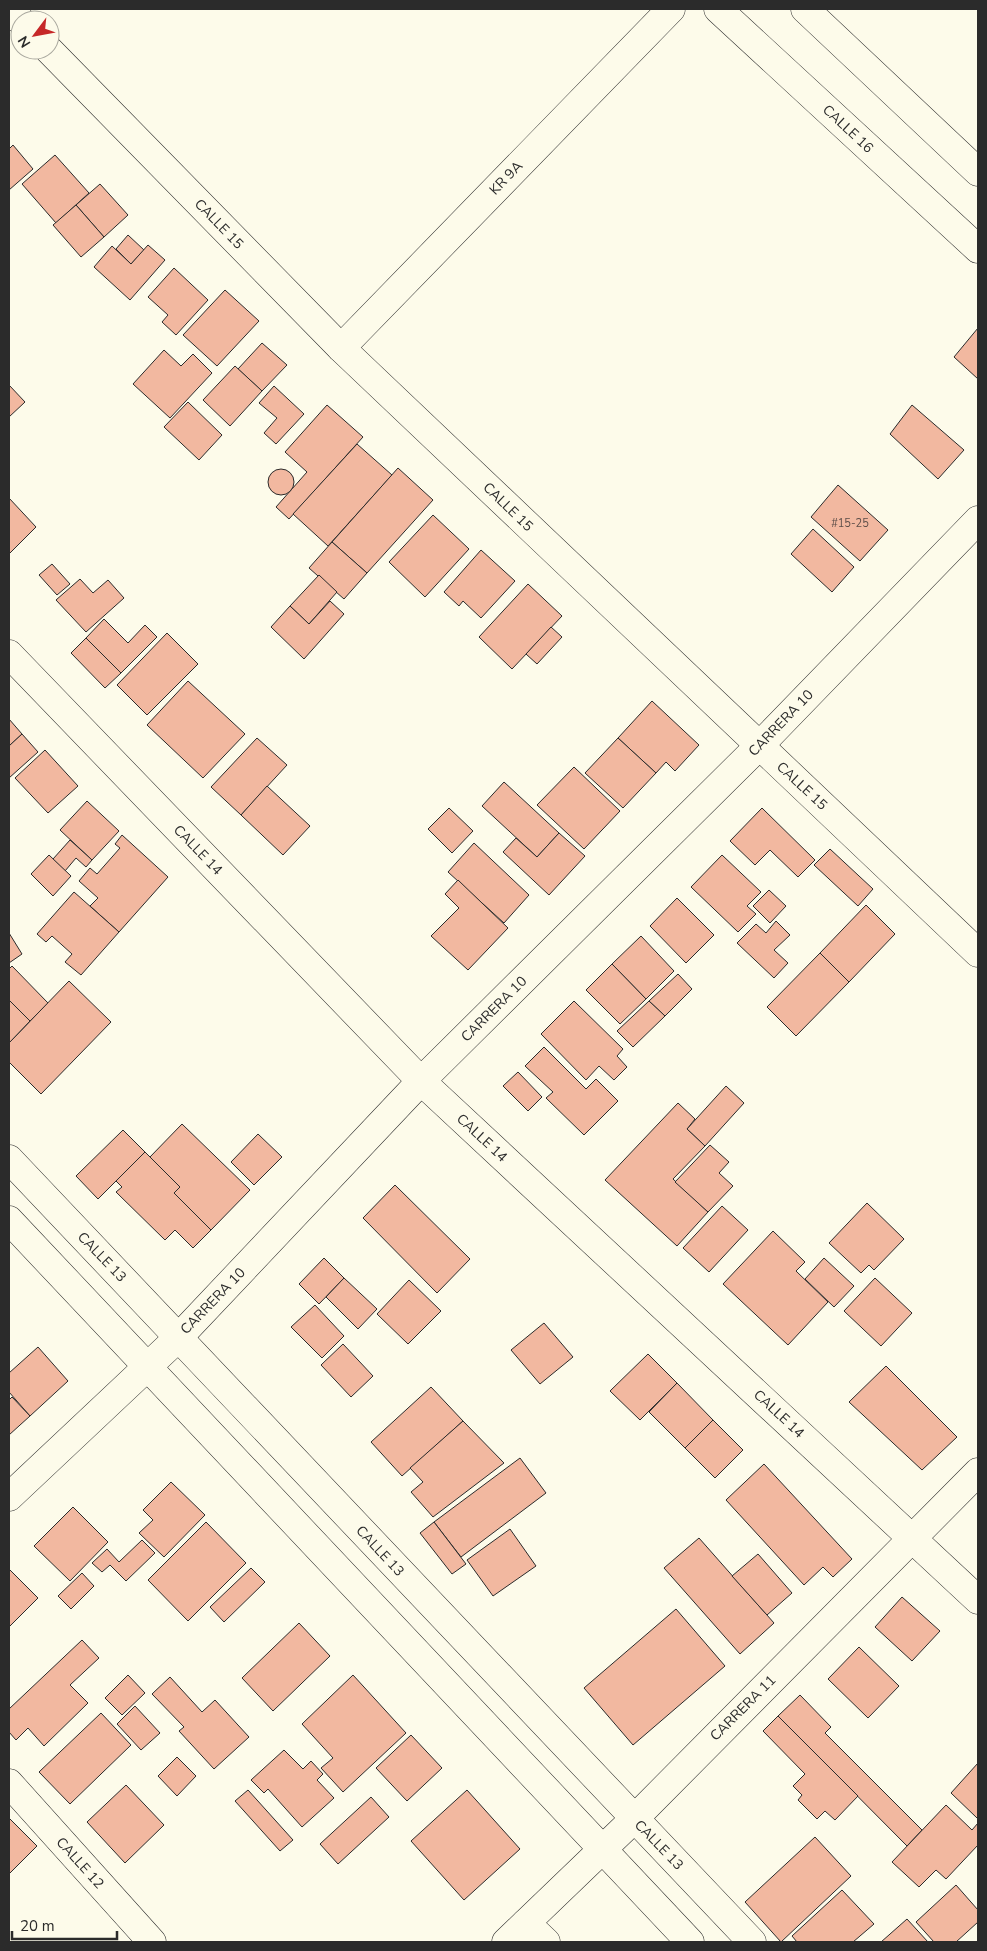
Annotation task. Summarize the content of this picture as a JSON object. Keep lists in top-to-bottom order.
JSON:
{
  "streets": {
    "main road": [
      "CALLE 16",
      "KR 9A",
      "CALLE 15",
      "CARRERA 10",
      "CALLE 14",
      "CALLE 13",
      "CARRERA 11",
      "CALLE 12"
    ]
  },
  "crossings": [
    ["KR 9A", "CALLE 15"],
    ["CALLE 15", "CARRERA 10"],
    ["CARRERA 10", "CALLE 14"],
    ["CARRERA 10", "CALLE 13"],
    ["CALLE 14", "CARRERA 11"],
    ["CALLE 13", "CARRERA 11"]
  ],
  "house_numbers": ["#15-25"],
  "scale_bar": "20 m",
  "north": "bottom left"
}
